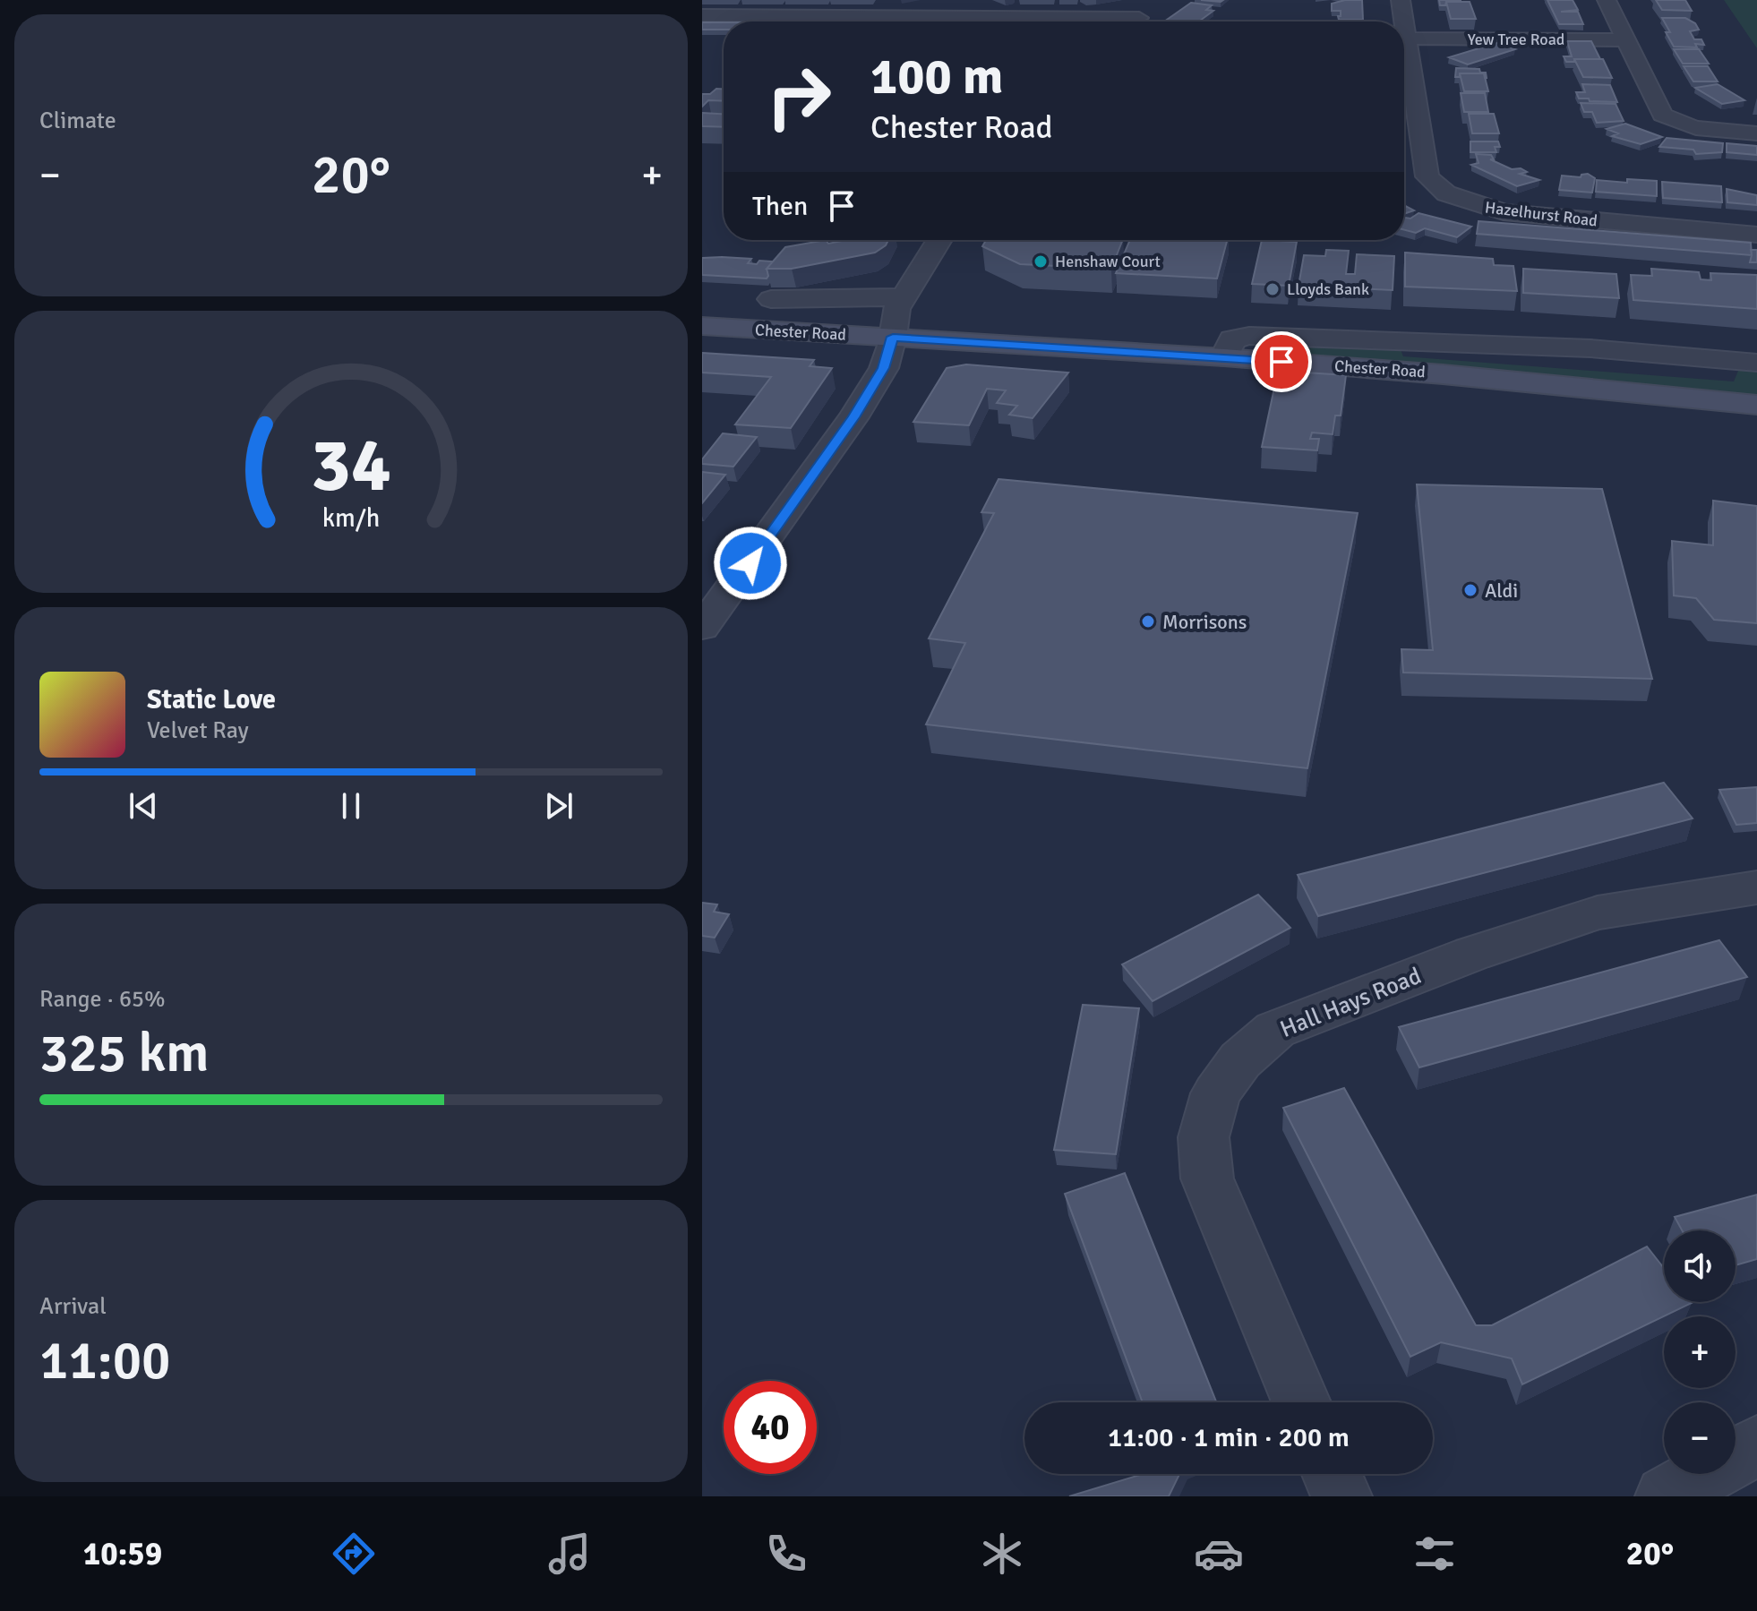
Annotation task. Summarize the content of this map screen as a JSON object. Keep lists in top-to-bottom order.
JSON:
{
  "streets": {
    "main road": ["Chester Road"],
    "street": ["Yew Tree Road", "Hazelhurst Road", "Hall Hays Road"]
  },
  "crossings": [
    ["Yew Tree Road", "Hazelhurst Road"]
  ],
  "places": [
    "Henshaw Court",
    "Lloyds Bank",
    "Aldi",
    "Morrisons"
  ],
  "page": {
    "tile": [
      "Climate",
      ["Range · 65%", "325 km"],
      ["Arrival", "11:00"]
    ],
    "turn": ["100 m", "Chester Road"],
    "heat": ["−", "20°", "+"],
    "then": "Then",
    "song": ["Static Love", "Velvet Ray"],
    "map_buttons": ["+", "−"],
    "limit": "40",
    "trip": "11:00 · 1 min · 200 m",
    "tabs": ["10:59", "20°"],
    "gauge": ["34", "km/h"]
  }
}
